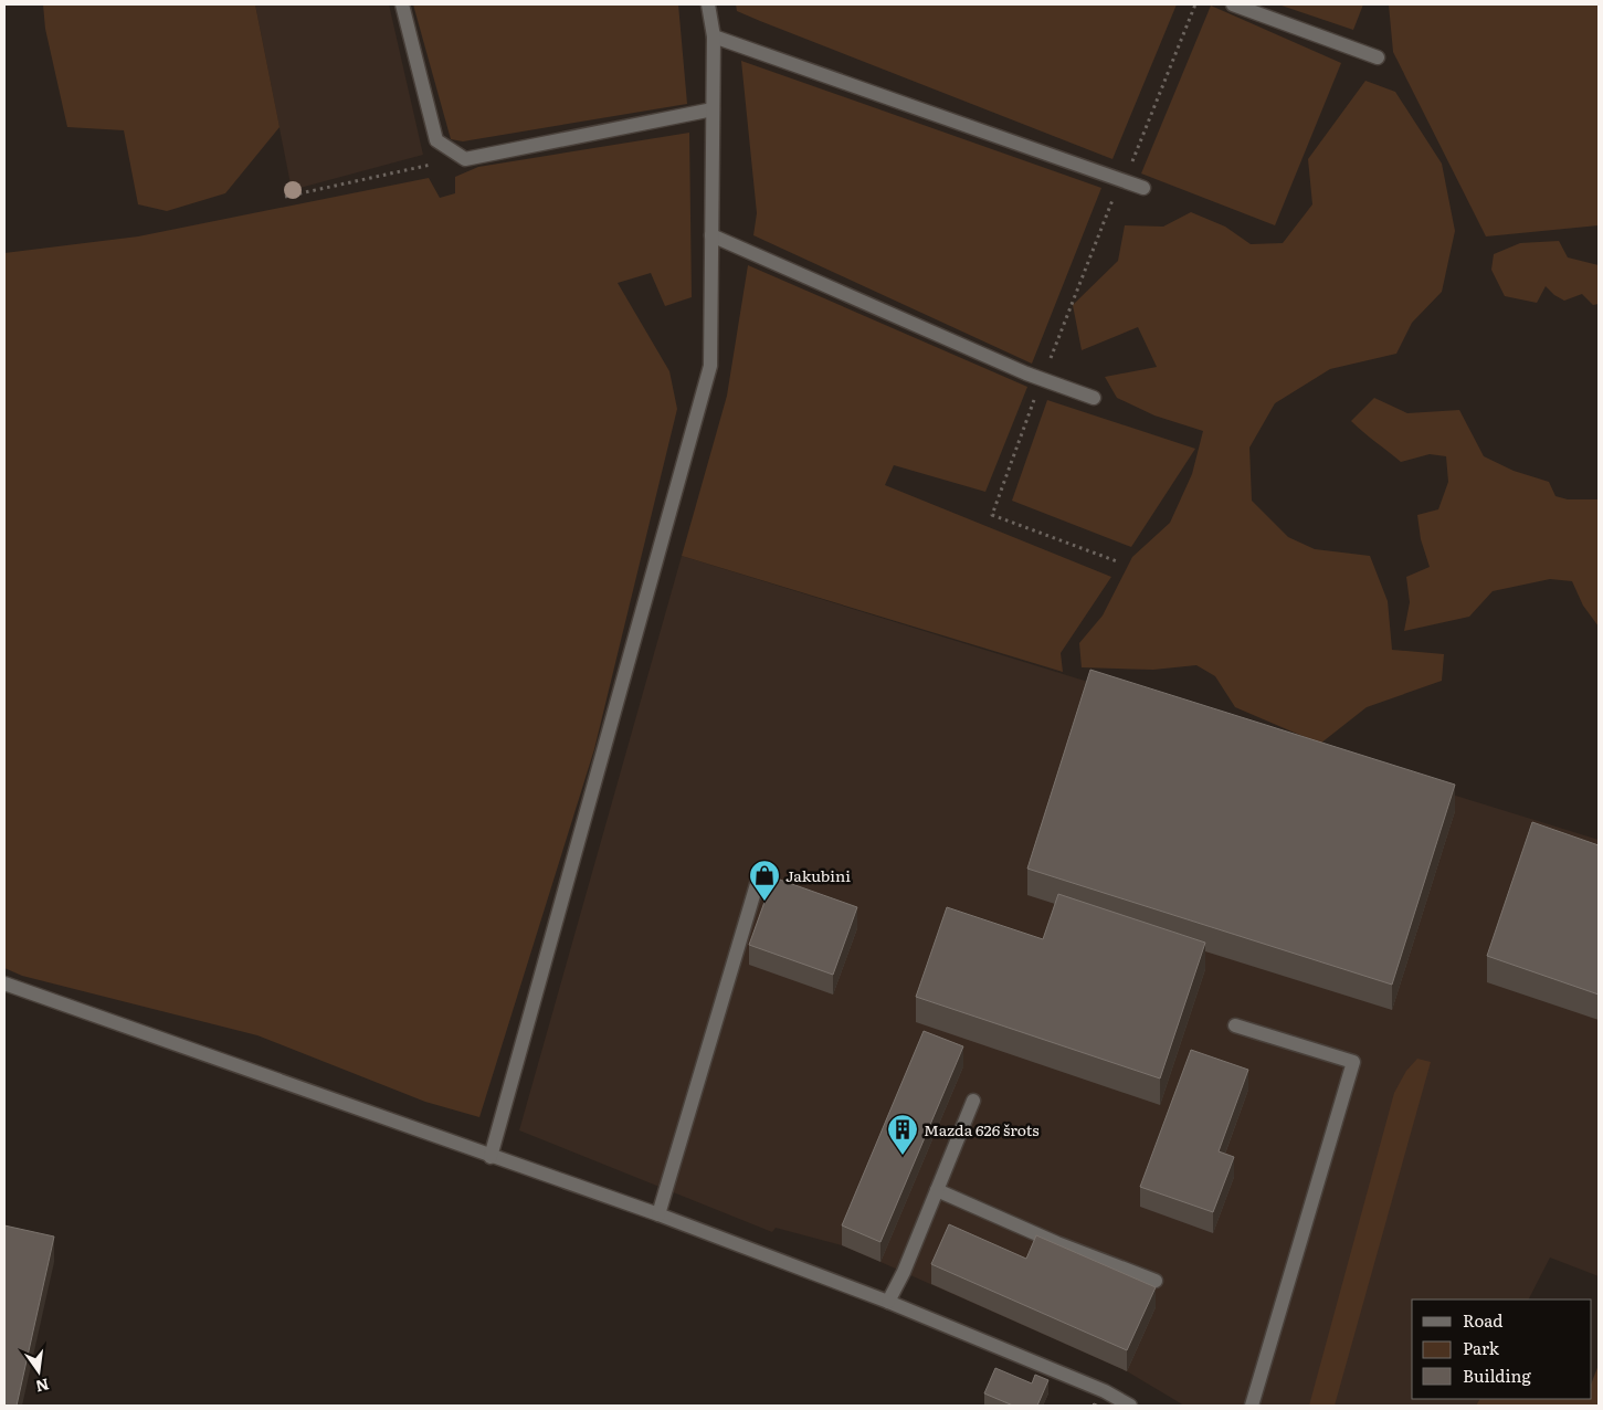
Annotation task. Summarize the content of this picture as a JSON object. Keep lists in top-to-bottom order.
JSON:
{
  "places": {
    "shop": ["Jakubini"],
    "building": ["Mazda 626 šrots"]
  },
  "legend": ["Road", "Park", "Building"],
  "north": "bottom"
}
